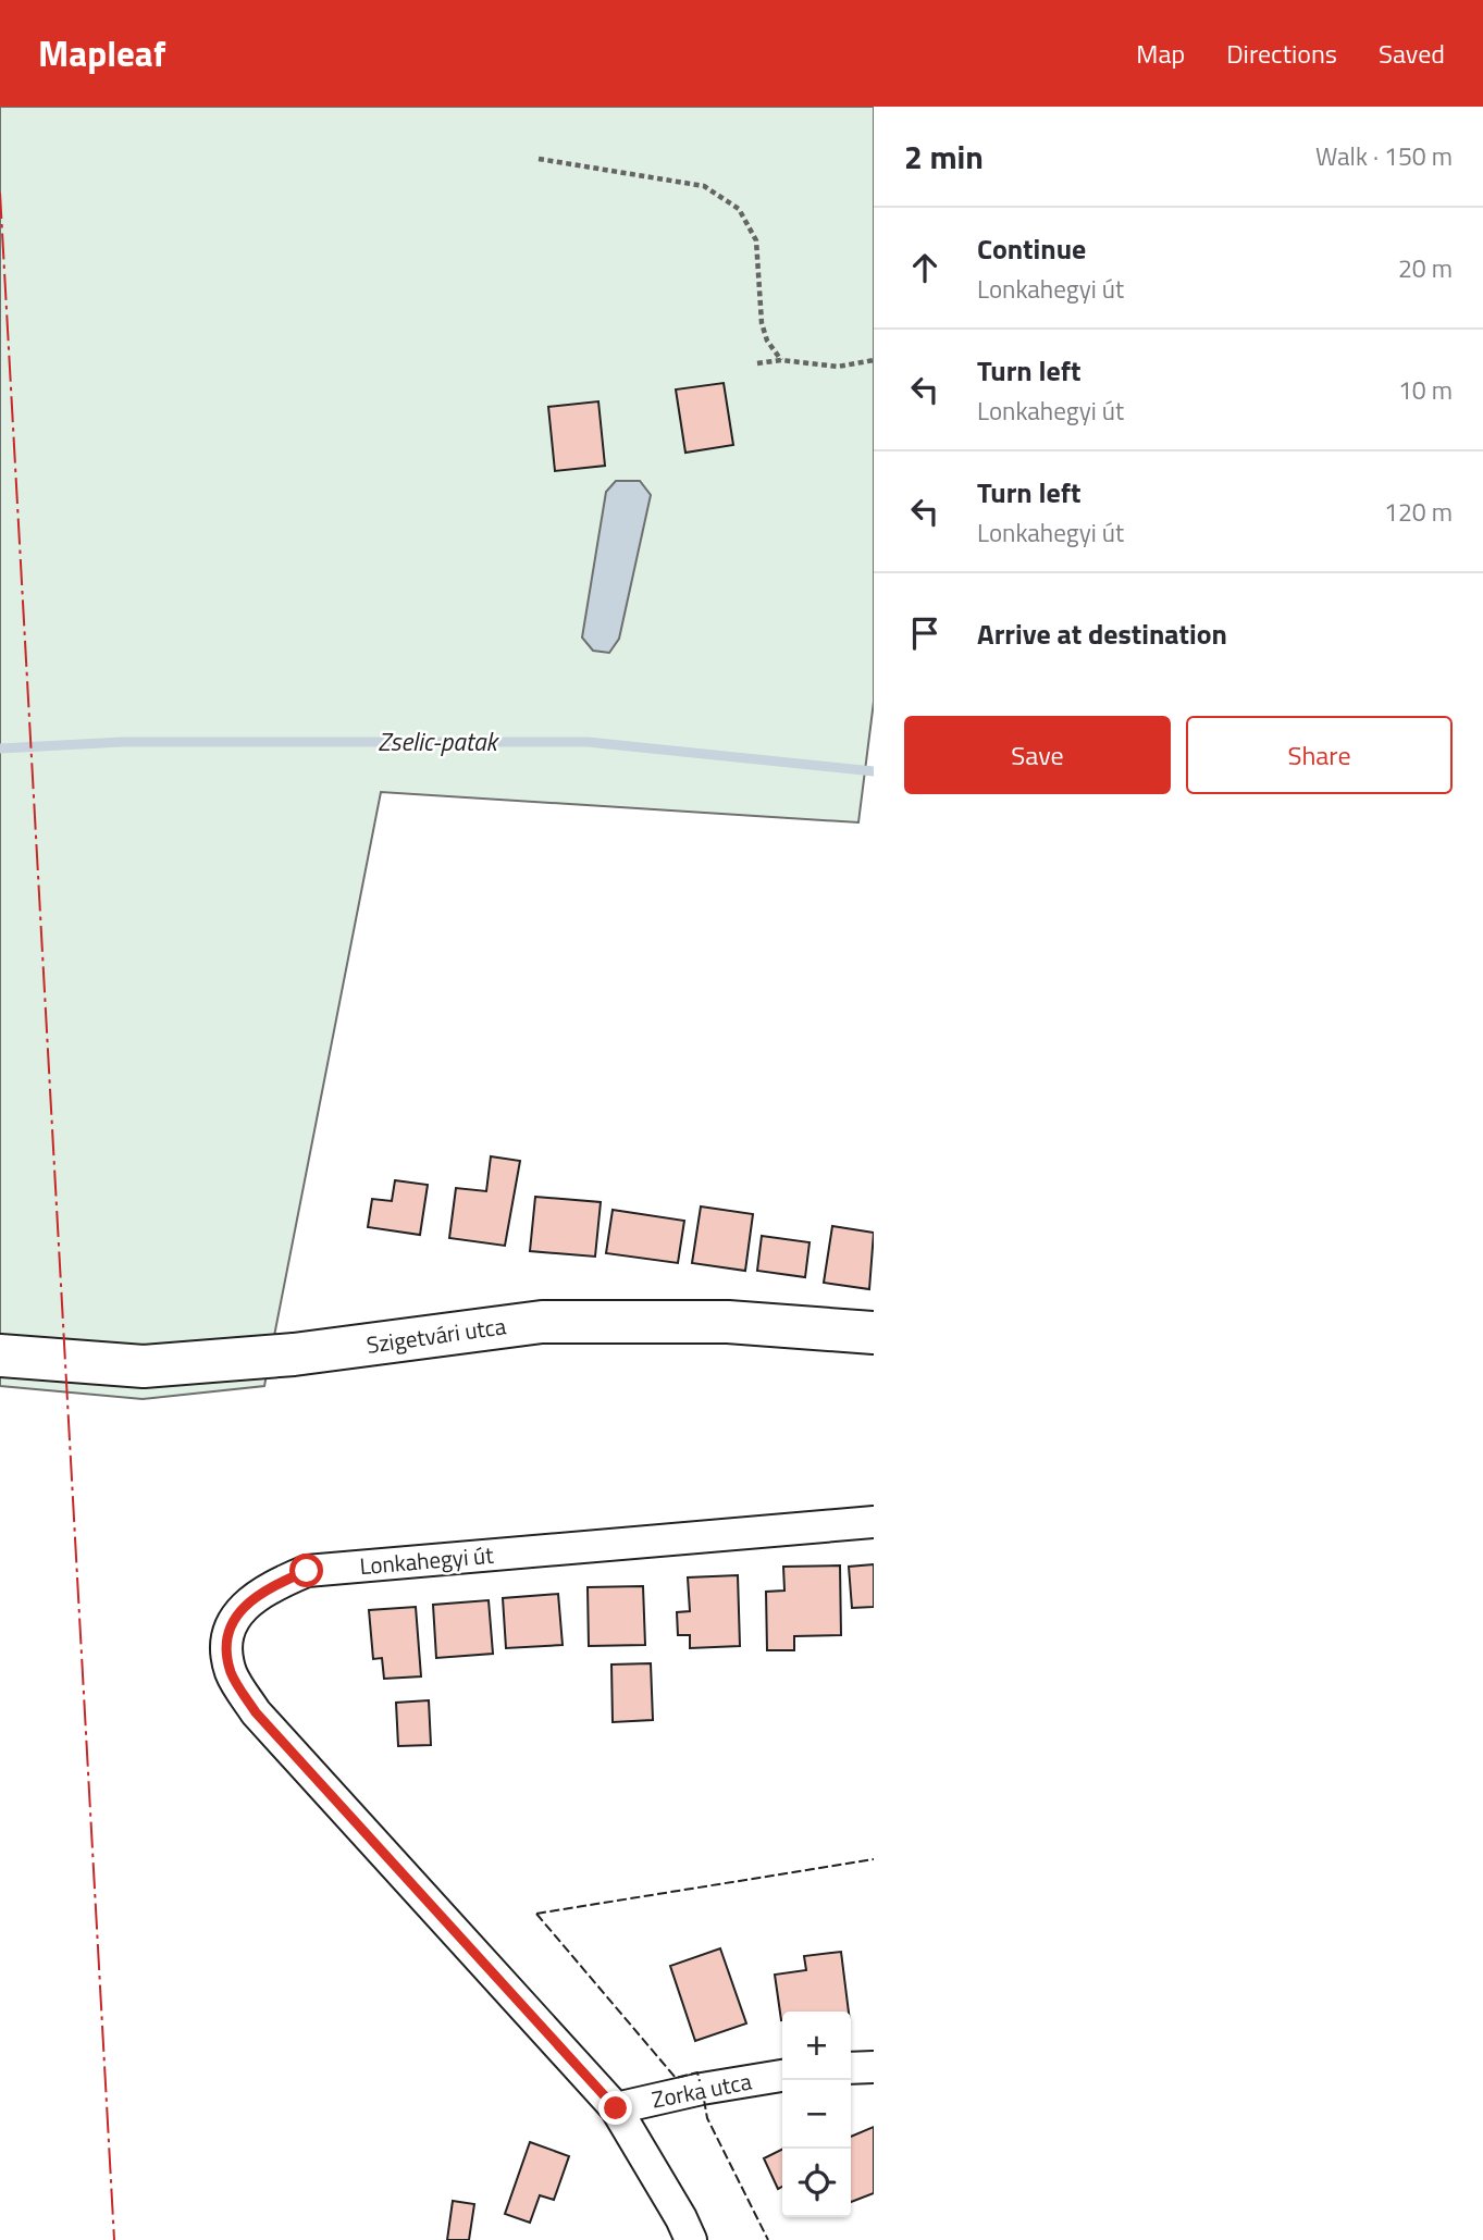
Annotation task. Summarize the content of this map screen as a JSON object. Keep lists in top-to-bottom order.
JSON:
{
  "streets": {
    "street": ["Szigetvári utca", "Lonkahegyi út", "Zorka utca"]
  },
  "crossings": [
    ["Lonkahegyi út", "Zorka utca"]
  ],
  "water": ["Zselic-patak"],
  "page": {
    "header": "Mapleaf",
    "nav": ["Map", "Directions", "Saved"],
    "heading": ["2 min", "Walk · 150 m"],
    "list": [
      ["Continue", "Lonkahegyi út", "20 m"],
      ["Turn left", "Lonkahegyi út", "10 m"],
      ["Turn left", "Lonkahegyi út", "120 m"],
      "Arrive at destination"
    ],
    "buttons": ["Save", "Share"],
    "map_buttons": ["+", "−"]
  }
}
